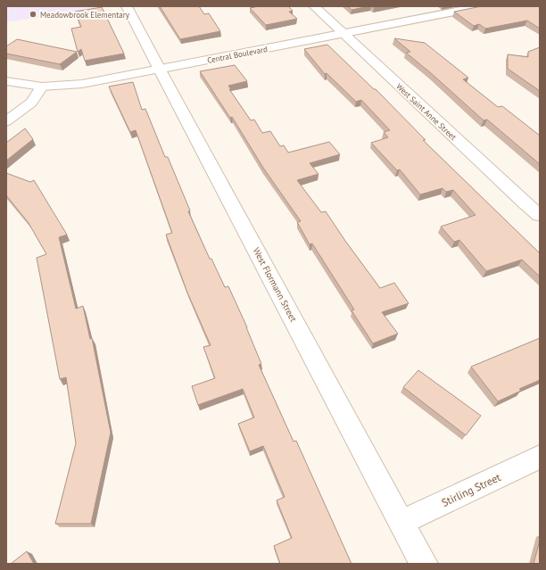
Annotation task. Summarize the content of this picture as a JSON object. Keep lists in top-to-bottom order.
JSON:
{
  "streets": {
    "street": [
      "Central Boulevard",
      "West Saint Anne Street",
      "West Flormann Street",
      "Stirling Street"
    ]
  },
  "crossings": [
    ["Central Boulevard", "West Saint Anne Street"],
    ["Central Boulevard", "West Flormann Street"],
    ["West Flormann Street", "Stirling Street"]
  ],
  "places": ["Meadowbrook Elementary"]
}
